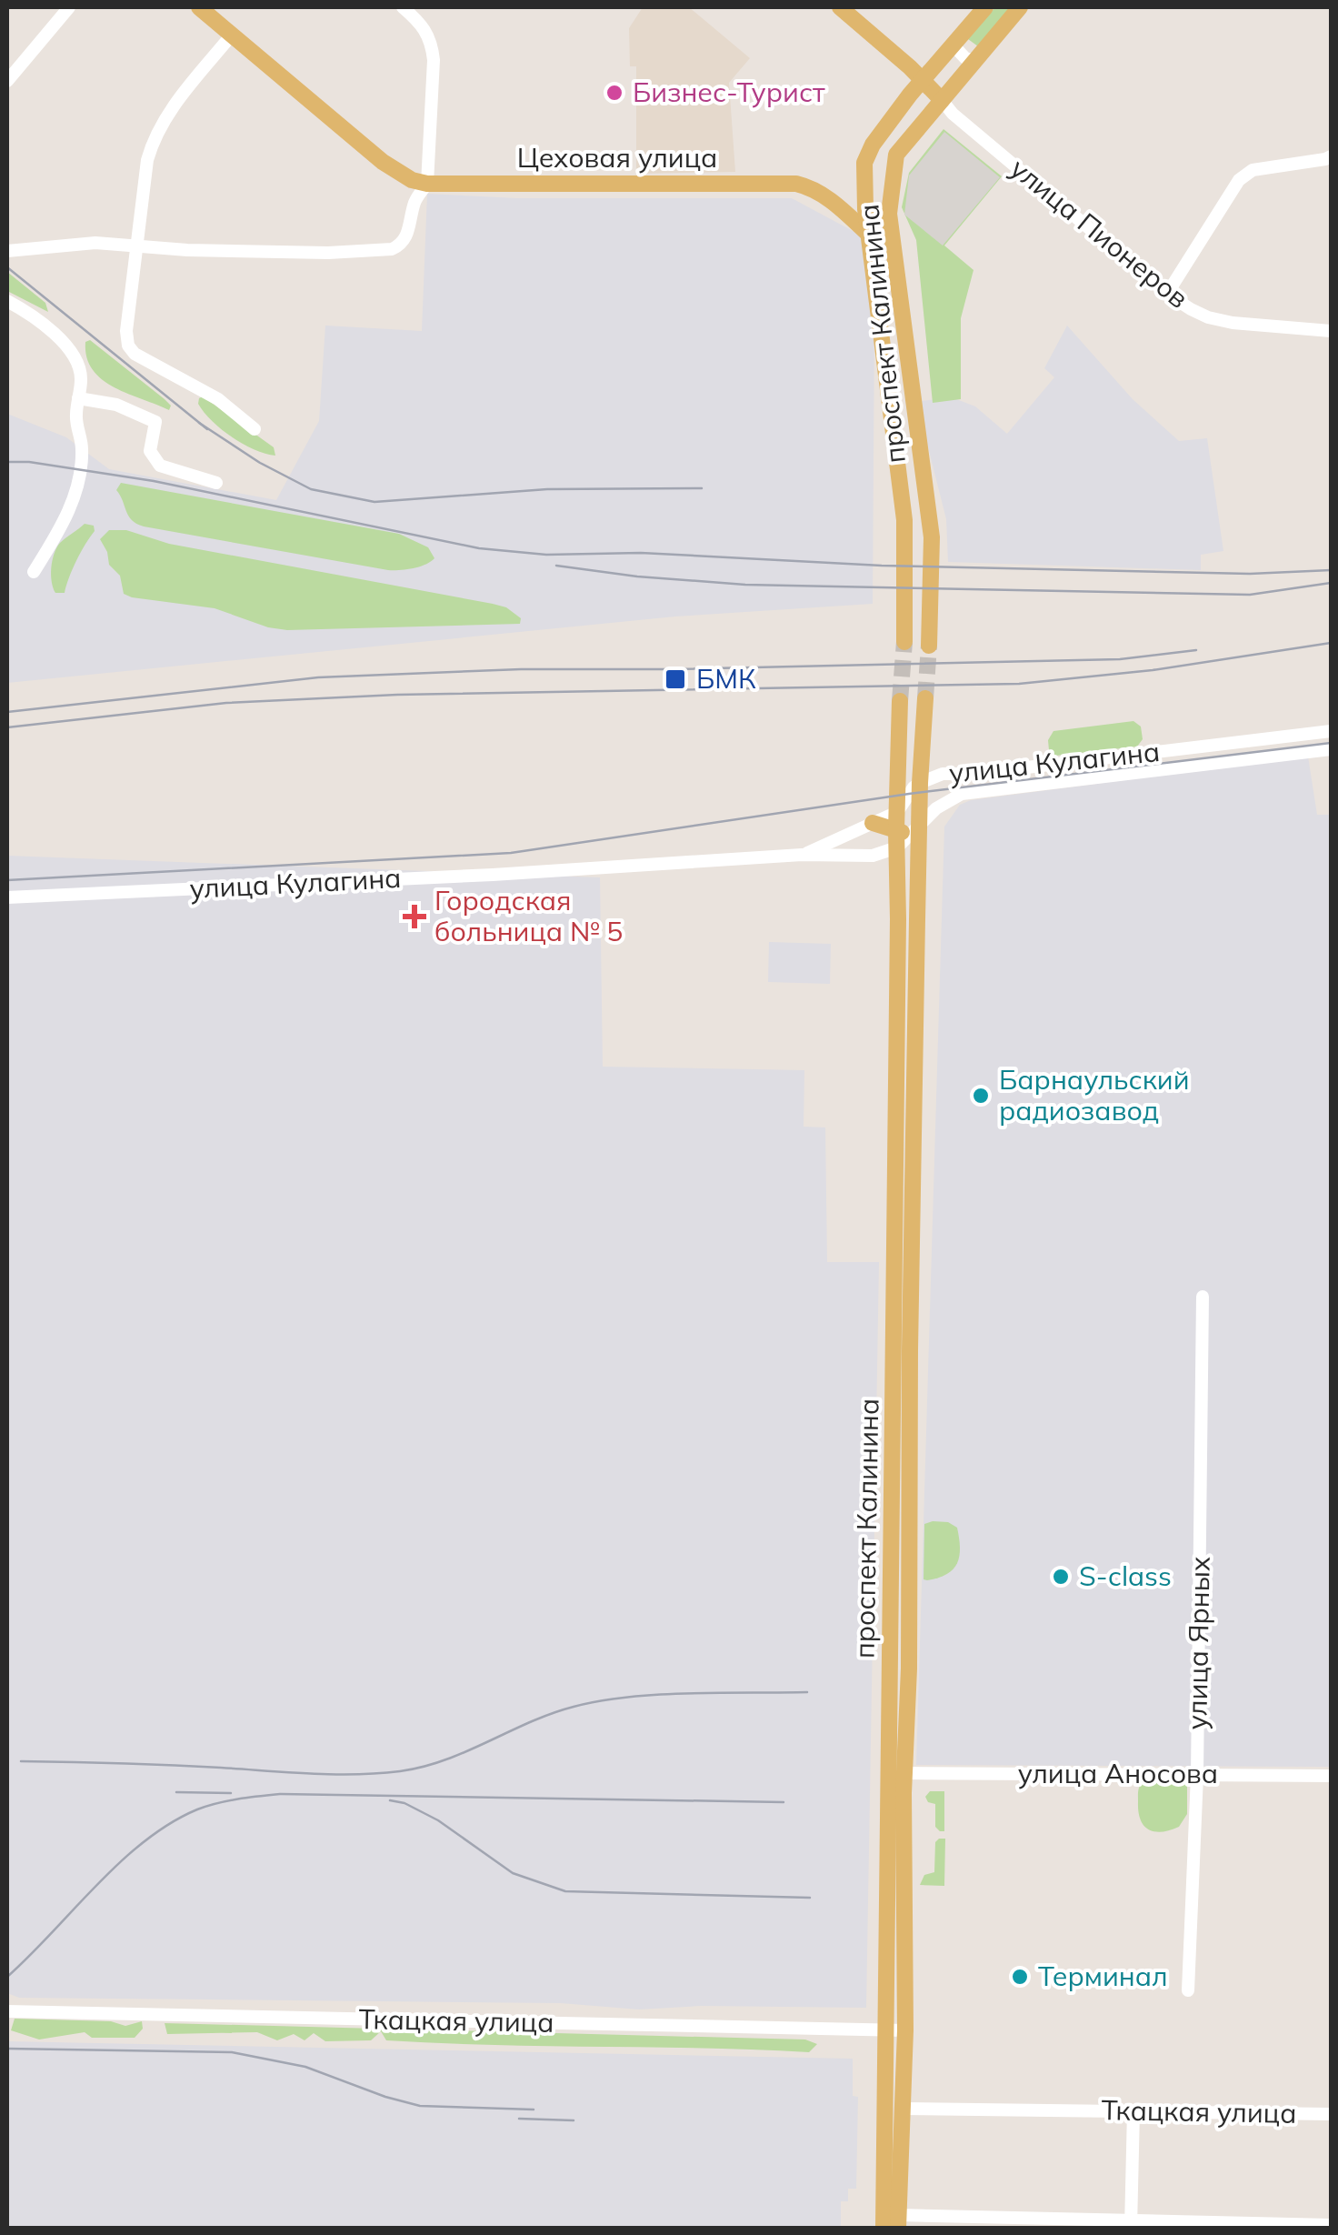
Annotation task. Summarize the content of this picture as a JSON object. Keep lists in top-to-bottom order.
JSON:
{
  "streets": {
    "main road": ["Цеховая улица", "проспект Калинина"],
    "street": [
      "улица Пионеров",
      "улица Кулагина",
      "улица Ярных",
      "улица Аносова",
      "Ткацкая улица"
    ]
  },
  "crossings": [
    ["Цеховая улица", "проспект Калинина"],
    ["улица Пионеров", "проспект Калинина"],
    ["проспект Калинина", "улица Кулагина"],
    ["проспект Калинина", "улица Аносова"],
    ["проспект Калинина", "Ткацкая улица"],
    ["улица Ярных", "улица Аносова"]
  ],
  "places": {
    "other": [
      "Бизнес-Турист",
      "Барнаульский радиозавод",
      "S-class",
      "Терминал"
    ],
    "transit": ["БМК"],
    "health": ["Городская больница № 5"]
  }
}
